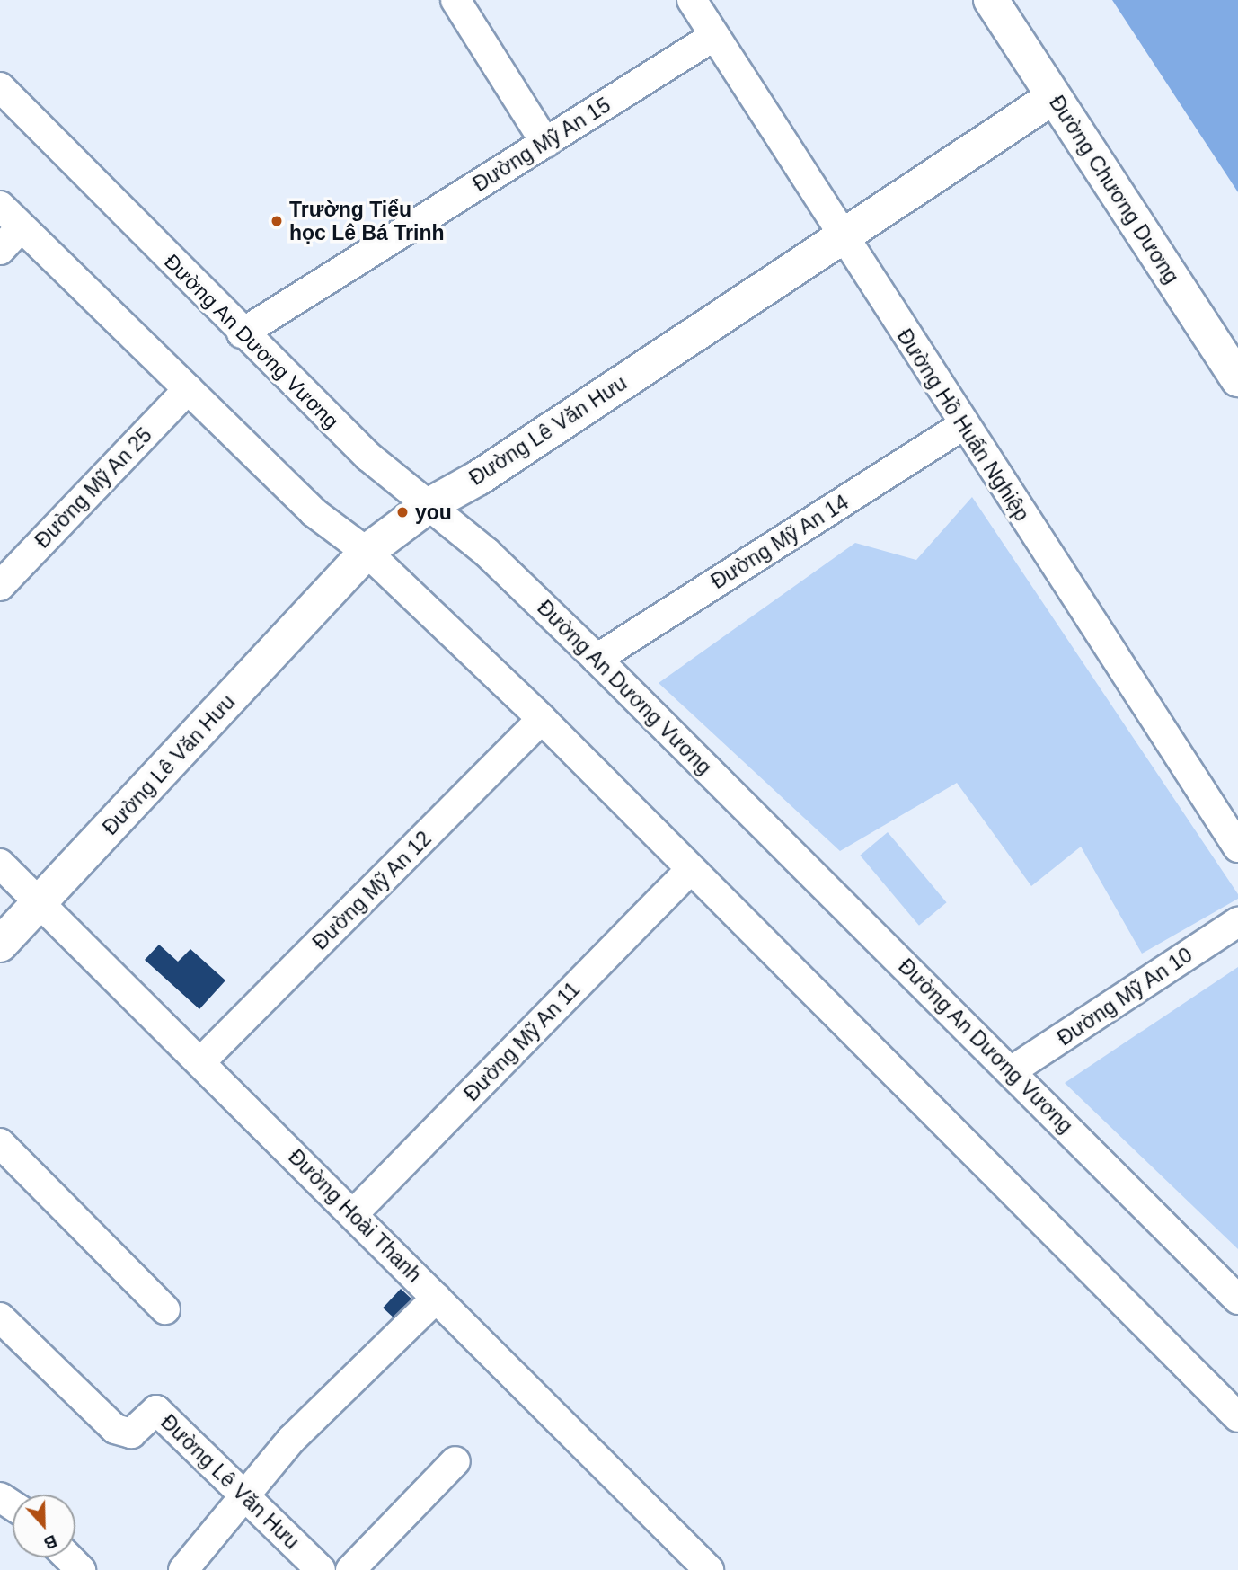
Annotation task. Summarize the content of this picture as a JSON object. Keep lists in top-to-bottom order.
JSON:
{
  "streets": {
    "street": [
      "Đường Mỹ An 15",
      "Đường Chương Dương",
      "Đường An Dương Vương",
      "Đường Hồ Huấn Nghiệp",
      "Đường Lê Văn Hưu",
      "Đường Mỹ An 25",
      "Đường Mỹ An 14",
      "Đường Mỹ An 12",
      "Đường Mỹ An 10",
      "Đường Mỹ An 11",
      "Đường Hoài Thanh"
    ]
  },
  "crossings": [
    ["Đường Mỹ An 15", "Đường An Dương Vương"],
    ["Đường Mỹ An 15", "Đường Hồ Huấn Nghiệp"],
    ["Đường Chương Dương", "Đường Lê Văn Hưu"],
    ["Đường An Dương Vương", "Đường Lê Văn Hưu"],
    ["Đường An Dương Vương", "Đường Mỹ An 14"],
    ["Đường An Dương Vương", "Đường Mỹ An 10"],
    ["Đường Hồ Huấn Nghiệp", "Đường Lê Văn Hưu"],
    ["Đường Hồ Huấn Nghiệp", "Đường Mỹ An 14"],
    ["Đường Lê Văn Hưu", "Đường Hoài Thanh"],
    ["Đường Mỹ An 12", "Đường Hoài Thanh"],
    ["Đường Mỹ An 11", "Đường Hoài Thanh"]
  ],
  "places": ["Trường Tiểu học Lê Bá Trinh", "you"],
  "north": "bottom"
}
